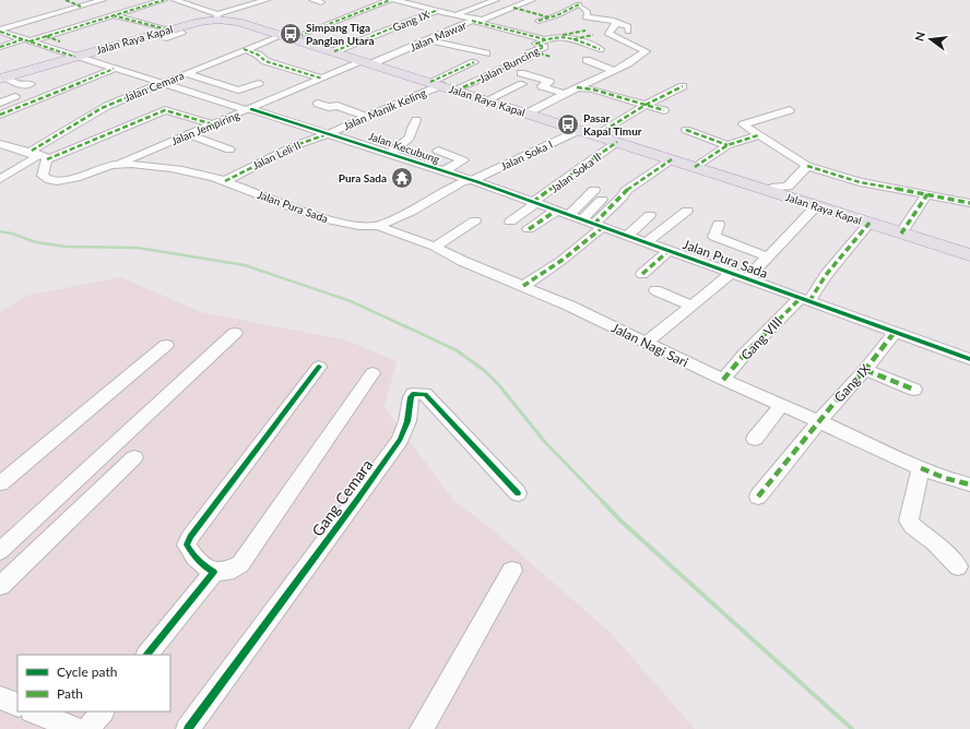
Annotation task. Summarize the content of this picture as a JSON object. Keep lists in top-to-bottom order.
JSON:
{
  "streets": {
    "highway": ["Jalan Raya Kapal"],
    "street": [
      "Gang IX",
      "Jalan Mawar",
      "Jalan Buncing",
      "Jalan Cemara",
      "Jalan Manik Keling",
      "Jalan Jempiring",
      "Jalan Kecubung",
      "Jalan Leli II",
      "Jalan Soka I",
      "Jalan Soka II",
      "Jalan Pura Sada",
      "Gang VIII",
      "Jalan Nagi Sari",
      "Gang Cemara"
    ]
  },
  "crossings": [
    ["Gang IX", "Jalan Mawar"],
    ["Gang IX", "Jalan Raya Kapal"],
    ["Gang IX", "Jalan Pura Sada"],
    ["Gang IX", "Jalan Nagi Sari"],
    ["Jalan Mawar", "Jalan Raya Kapal"],
    ["Jalan Mawar", "Jalan Jempiring"],
    ["Jalan Raya Kapal", "Jalan Buncing"],
    ["Jalan Raya Kapal", "Jalan Cemara"],
    ["Jalan Raya Kapal", "Jalan Manik Keling"],
    ["Jalan Raya Kapal", "Jalan Jempiring"],
    ["Jalan Raya Kapal", "Jalan Kecubung"],
    ["Jalan Raya Kapal", "Jalan Soka I"],
    ["Jalan Raya Kapal", "Jalan Soka II"],
    ["Jalan Cemara", "Jalan Kecubung"],
    ["Jalan Manik Keling", "Jalan Kecubung"],
    ["Jalan Manik Keling", "Jalan Leli II"],
    ["Jalan Jempiring", "Jalan Kecubung"],
    ["Jalan Jempiring", "Jalan Pura Sada"],
    ["Jalan Kecubung", "Jalan Leli II"],
    ["Jalan Kecubung", "Jalan Soka I"],
    ["Jalan Kecubung", "Jalan Pura Sada"],
    ["Jalan Leli II", "Jalan Pura Sada"],
    ["Jalan Soka I", "Jalan Pura Sada"],
    ["Jalan Soka II", "Jalan Pura Sada"],
    ["Jalan Pura Sada", "Gang VIII"],
    ["Jalan Pura Sada", "Jalan Nagi Sari"],
    ["Gang VIII", "Jalan Nagi Sari"]
  ],
  "places": {
    "bus stop": ["Simpang Tiga Panglan Utara", "Pasar Kapal Timur"],
    "temple": ["Pura Sada"]
  },
  "legend": ["Cycle path", "Path"],
  "north": "left"
}
